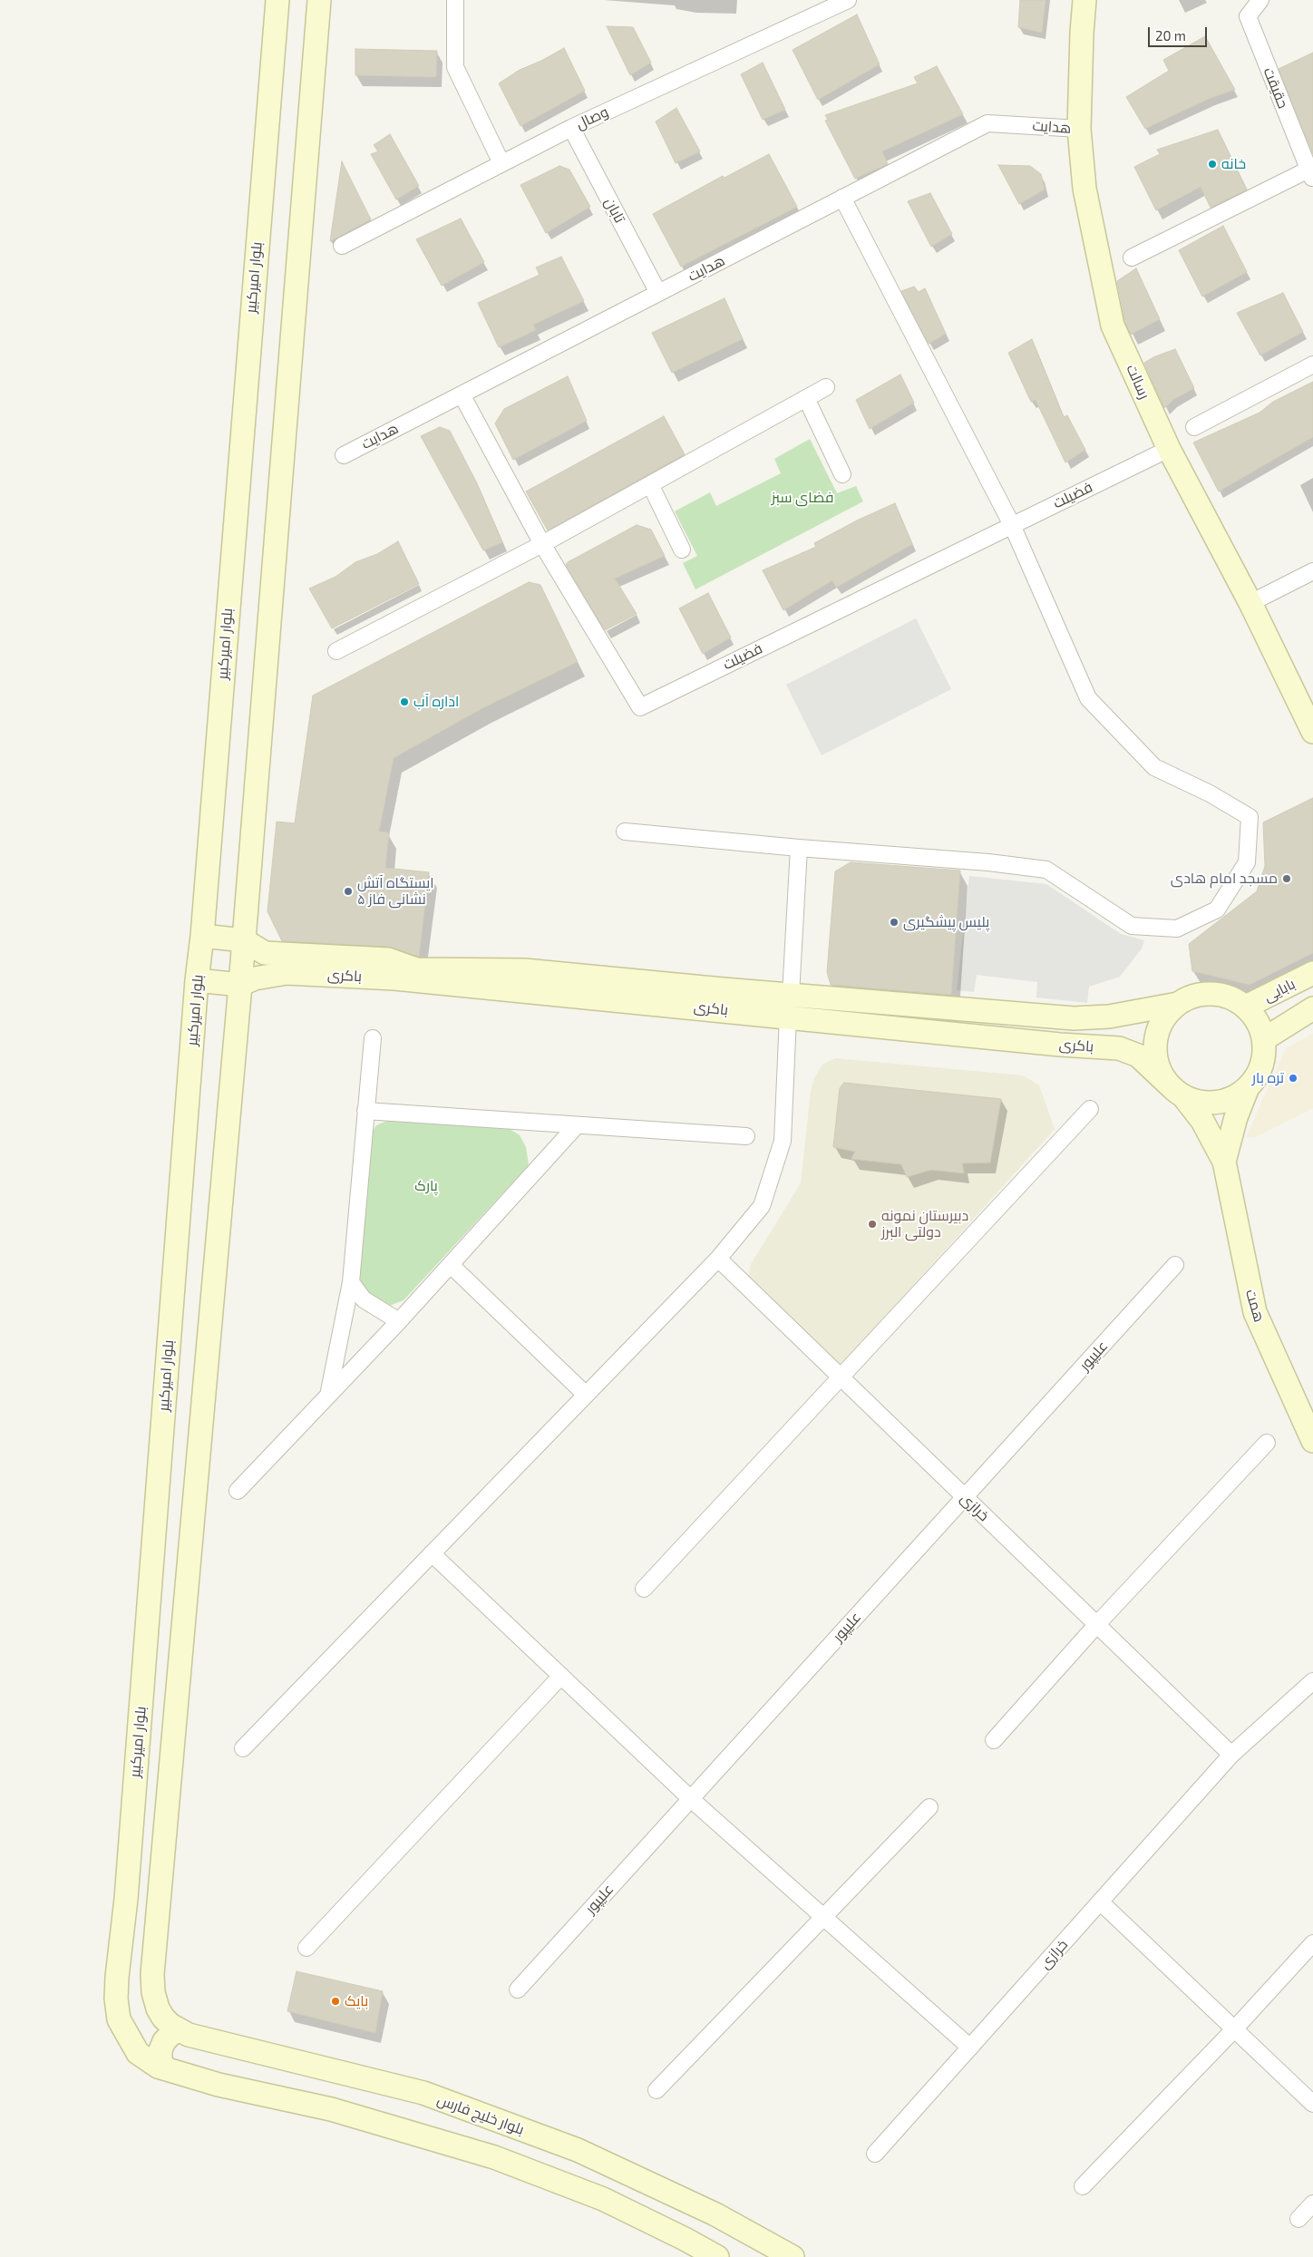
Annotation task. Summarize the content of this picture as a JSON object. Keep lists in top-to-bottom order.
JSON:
{
  "streets": {
    "street": [
      "حقیقت",
      "وصال",
      "هدایت",
      "تابان",
      "بلوار امیرکبیر",
      "رسالت",
      "فضیلت",
      "باکری",
      "بابایی",
      "همت",
      "علیپور",
      "خرازی",
      "بلوار خلیج فارس"
    ]
  },
  "crossings": [
    ["وصال", "تابان"],
    ["هدایت", "تابان"],
    ["هدایت", "رسالت"],
    ["هدایت", "فضیلت"],
    ["رسالت", "فضیلت"],
    ["باکری", "بابایی"],
    ["علیپور", "خرازی"]
  ],
  "parks": ["فضای سبز", "پارک"],
  "places": [
    "خانه",
    "اداره آب",
    "مسجد امام هادی",
    "ایستگاه آتش نشانی فاز ۵",
    "پلیس پیشگیری",
    "تره بار",
    "دبیرستان نمونه دولتی البرز",
    "بایک"
  ],
  "scale_bar": "20 m"
}
